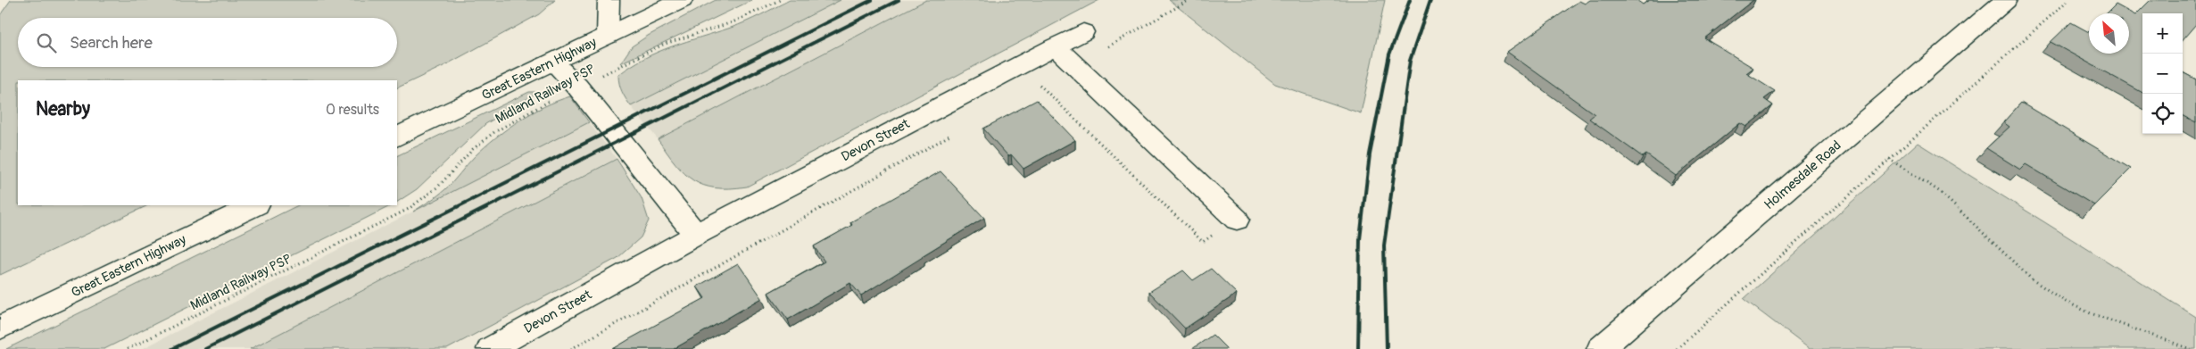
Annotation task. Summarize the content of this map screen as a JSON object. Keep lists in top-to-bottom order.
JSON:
{
  "streets": {
    "main road": ["Great Eastern Highway", "Devon Street", "Holmesdale Road"],
    "path": ["Midland Railway PSP"]
  },
  "north": "top left",
  "page": {
    "map_buttons": ["+", "−"],
    "search": "Search here",
    "heading": ["Nearby", "0 results"]
  }
}
